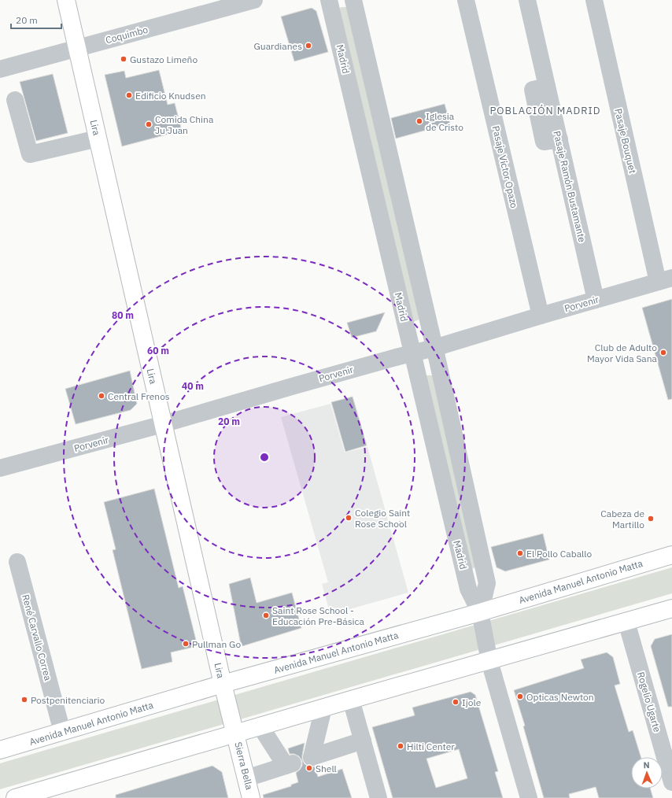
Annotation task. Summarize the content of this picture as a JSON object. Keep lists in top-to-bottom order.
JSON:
{
  "streets": {
    "main road": ["Lira", "Avenida Manuel Antonio Matta", "Sierra Bella"],
    "street": [
      "Coquimbo",
      "Madrid",
      "Pasaje Bouquet",
      "Pasaje Víctor Opazo",
      "Pasaje Ramón Bustamante",
      "Porvenir",
      "René Carvallo Correa",
      "Rogelio Ugarte"
    ]
  },
  "crossings": [
    ["Coquimbo", "Lira"],
    ["Madrid", "Porvenir"],
    ["Madrid", "Avenida Manuel Antonio Matta"],
    ["Lira", "Porvenir"],
    ["Lira", "Avenida Manuel Antonio Matta"],
    ["Lira", "Sierra Bella"],
    ["Pasaje Bouquet", "Porvenir"],
    ["Pasaje Víctor Opazo", "Porvenir"],
    ["Pasaje Ramón Bustamante", "Porvenir"],
    ["Avenida Manuel Antonio Matta", "René Carvallo Correa"]
  ],
  "districts": ["POBLACIÓN MADRID"],
  "places": [
    "Guardianes",
    "Gustazo Limeño",
    "Edificio Knudsen",
    "Iglesia de Cristo",
    "Comida China Ju Juan",
    "Club de Adulto Mayor Vida Sana",
    "Central Frenos",
    "Colegio Saint Rose School",
    "Cabeza de Martillo",
    "El Pollo Caballo",
    "Saint Rose School - Educación Pre-Básica",
    "Pullman Go",
    "Opticas Newton",
    "Postpenitenciario",
    "Ijole",
    "Hilti Center",
    "Shell"
  ],
  "scale_bar": "20 m",
  "north": "top",
  "rings": [
    "80 m",
    "60 m",
    "40 m",
    "20 m"
  ]
}
